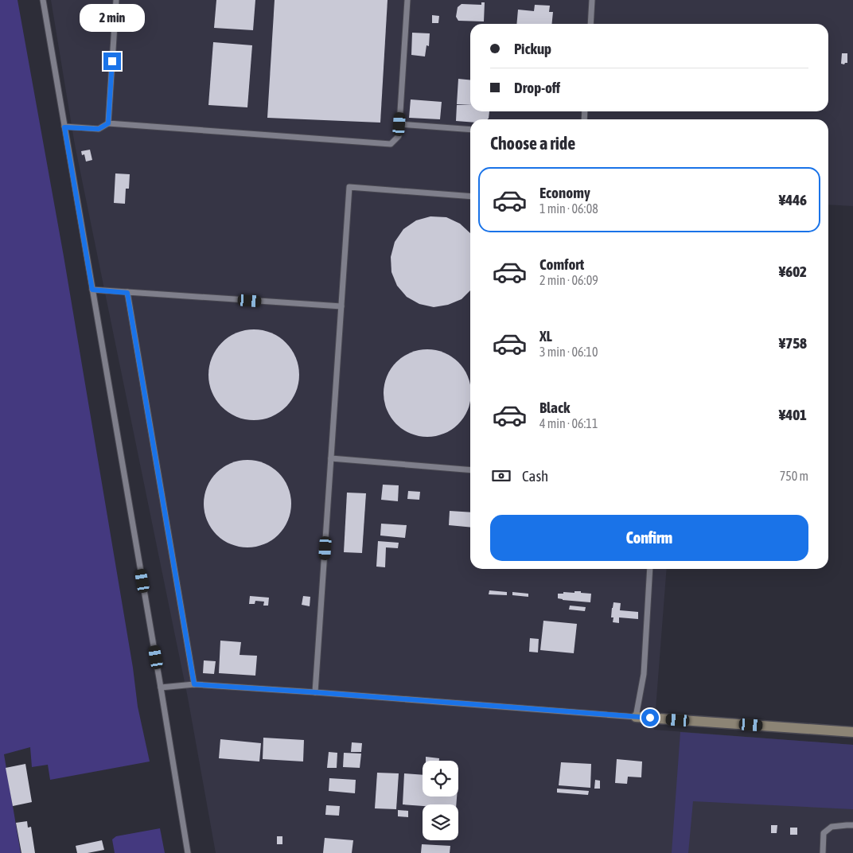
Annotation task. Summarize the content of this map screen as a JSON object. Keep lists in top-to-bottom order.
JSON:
{
  "page": {
    "bubble": "2 min",
    "banner": ["Pickup", "Drop-off"],
    "heading": "Choose a ride",
    "list": [
      {
        "name": "Economy",
        "note": "1 min · 06:08",
        "value": "¥446"
      },
      {
        "name": "Comfort",
        "note": "2 min · 06:09",
        "value": "¥602"
      },
      {
        "name": "XL",
        "note": "3 min · 06:10",
        "value": "¥758"
      },
      {
        "name": "Black",
        "note": "4 min · 06:11",
        "value": "¥401"
      }
    ],
    "pay": ["Cash", "750 m"],
    "buttons": "Confirm"
  }
}
